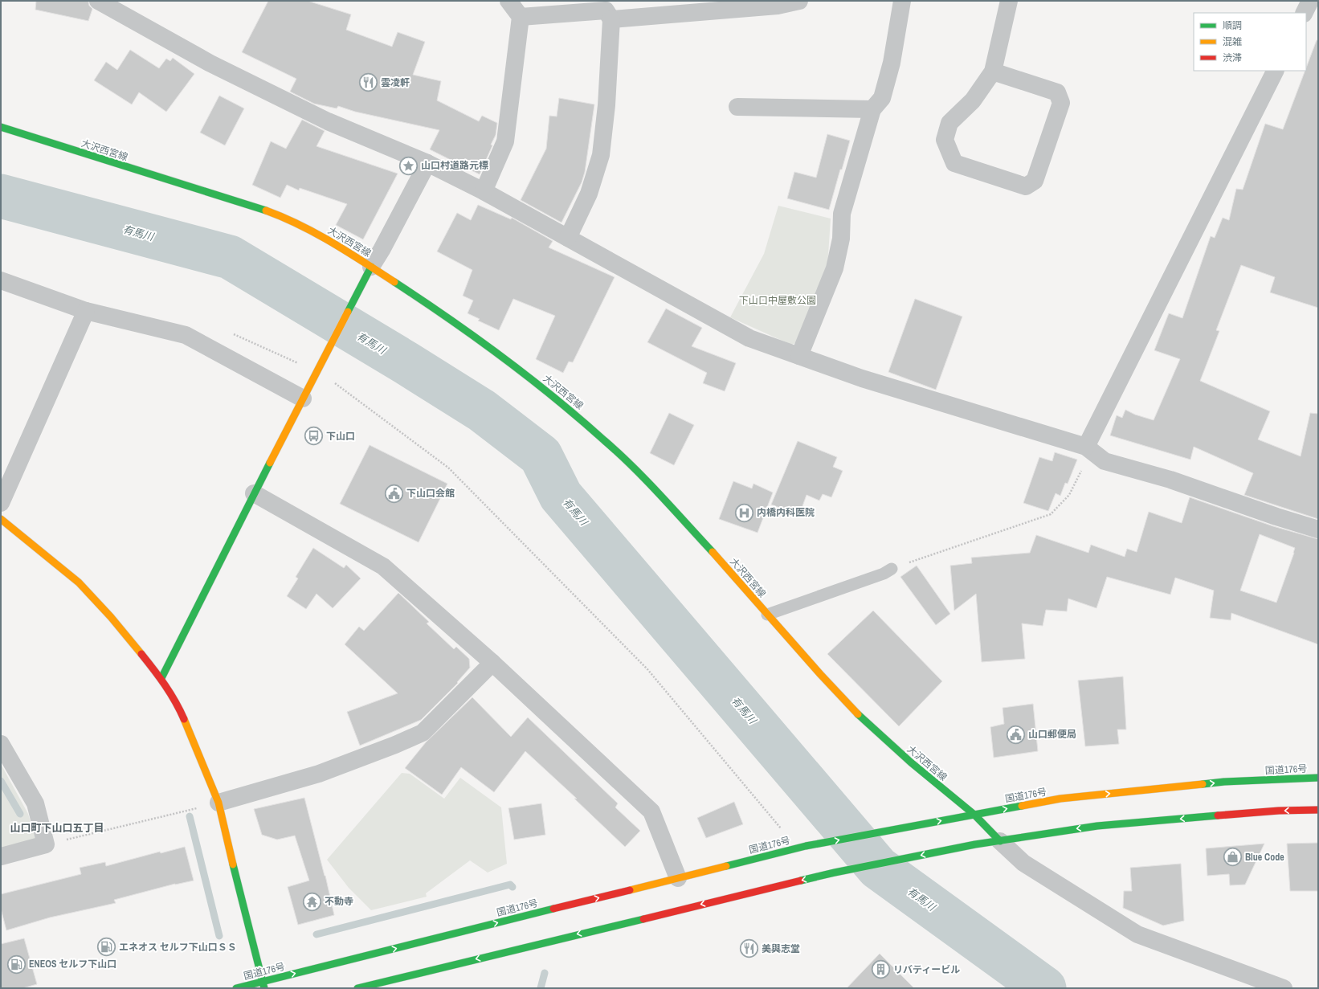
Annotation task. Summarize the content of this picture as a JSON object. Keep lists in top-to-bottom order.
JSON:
{
  "streets": {
    "main road": ["大沢西宮線", "国道176号"]
  },
  "crossings": [
    ["大沢西宮線", "国道176号"]
  ],
  "districts": ["山口町下山口五丁目"],
  "water": ["有馬川"],
  "parks": ["下山口中屋敷公園"],
  "places": {
    "restaurant": ["雲凌軒", "美與志堂"],
    "place": ["山口村道路元標"],
    "bus stop": ["下山口"],
    "public building": ["下山口会館", "山口郵便局"],
    "hospital": ["内橋内科医院"],
    "shop": ["Blue Code"],
    "temple": ["不動寺"],
    "fuel station": ["エネオス セルフ下山口ＳＳ", "ENEOS セルフ下山口"],
    "building": ["リバティービル"]
  },
  "legend": ["順調", "混雑", "渋滞"]
}
